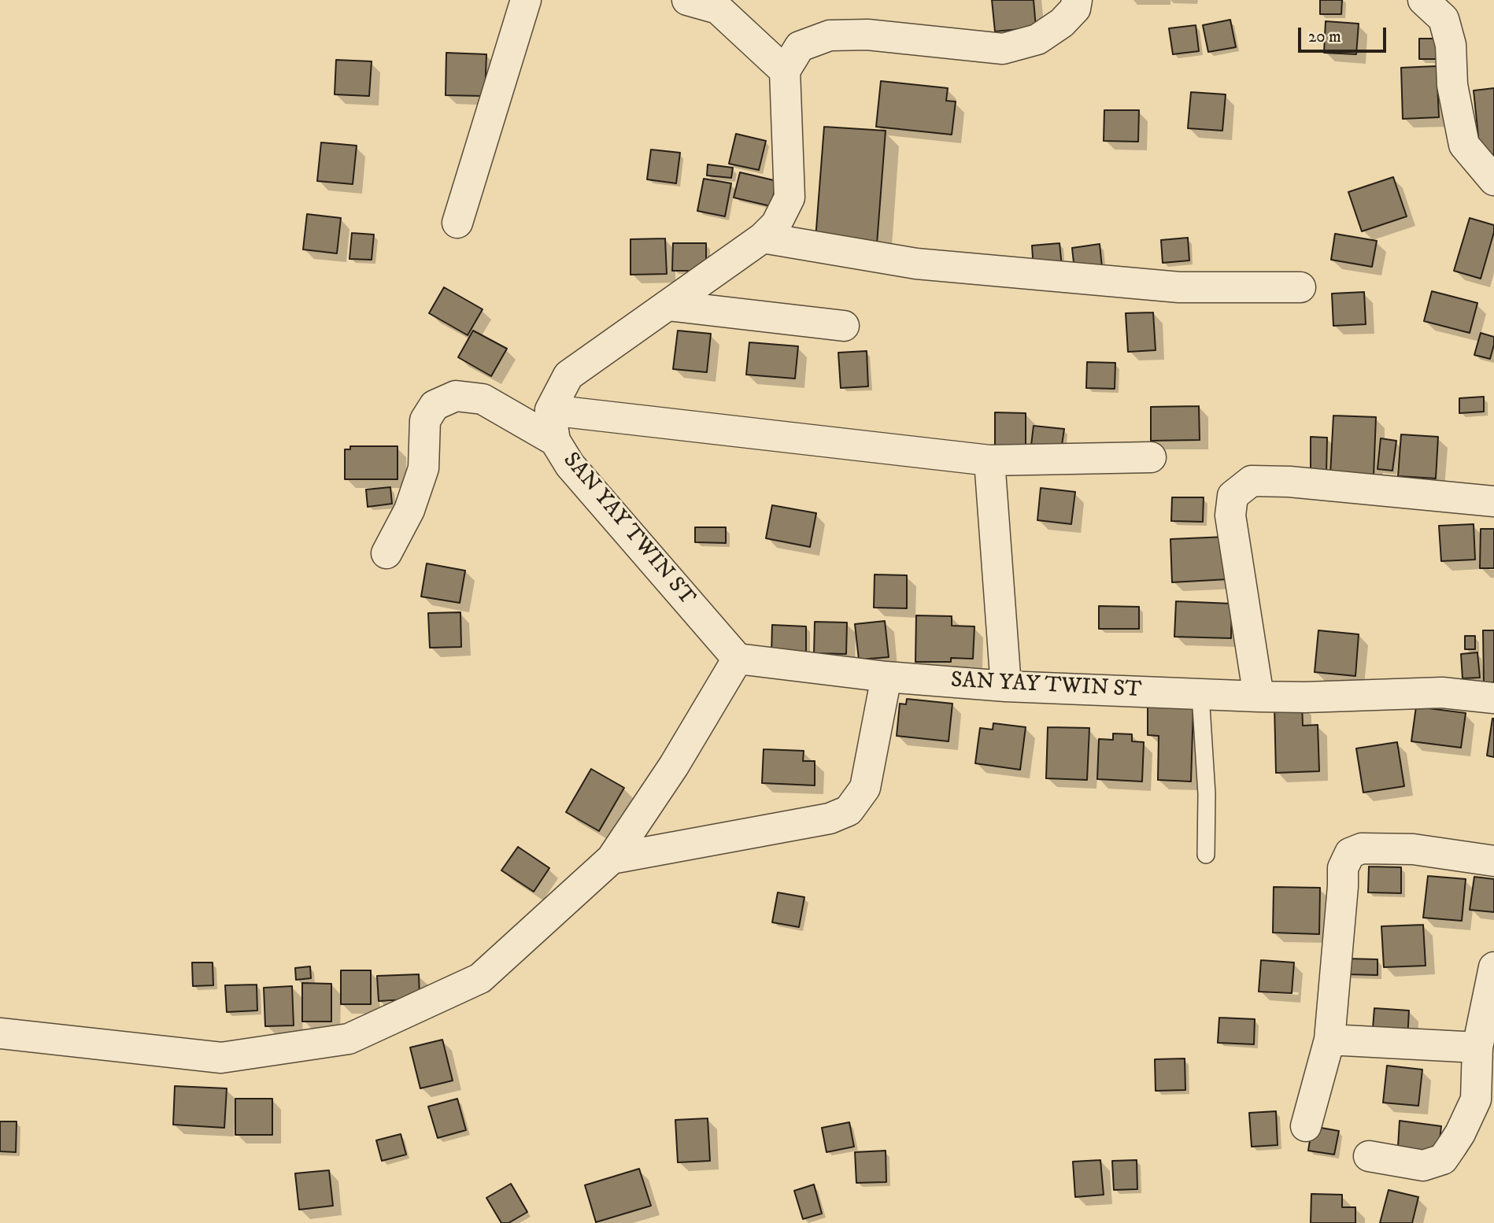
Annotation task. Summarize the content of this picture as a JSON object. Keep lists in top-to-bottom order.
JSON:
{
  "streets": {
    "street": ["SAN YAY TWIN ST"]
  },
  "scale_bar": "20 m"
}
